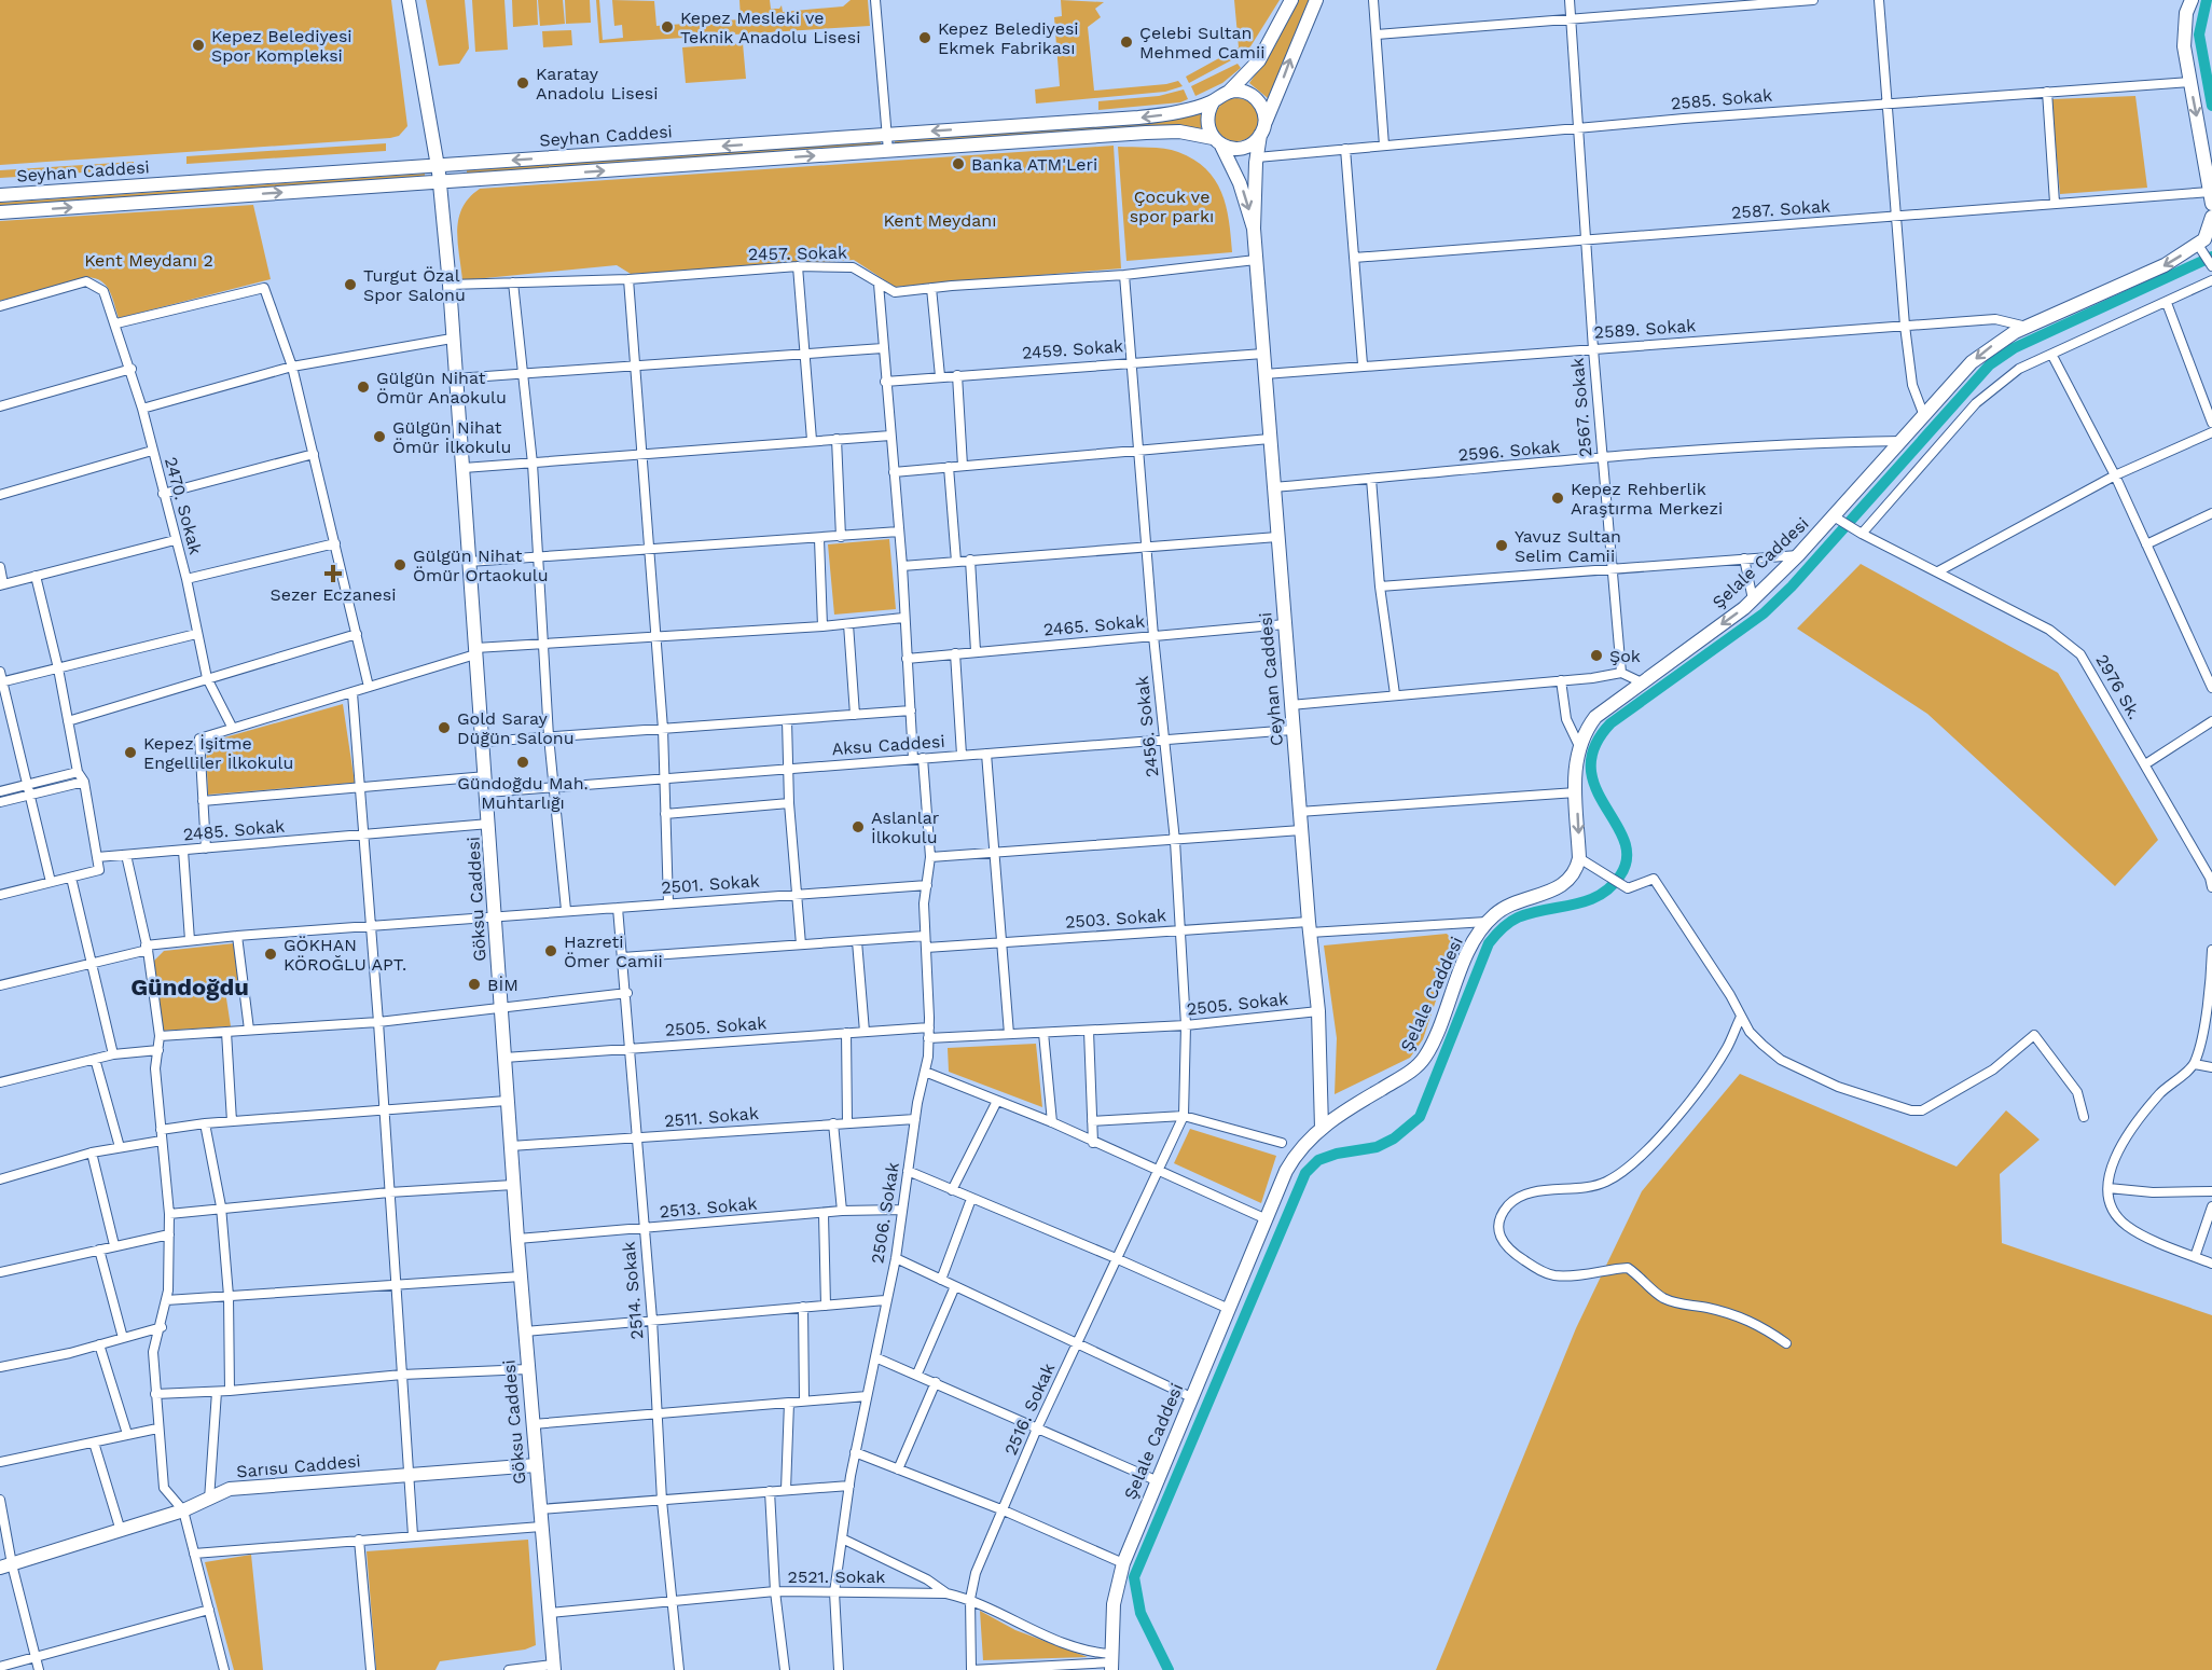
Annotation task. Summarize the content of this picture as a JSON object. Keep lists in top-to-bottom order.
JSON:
{
  "streets": {
    "street": [
      "2585. Sokak",
      "Seyhan Caddesi",
      "2587. Sokak",
      "2457. Sokak",
      "2589. Sokak",
      "2459. Sokak",
      "2567. Sokak",
      "2596. Sokak",
      "2470. Sokak",
      "Şelale Caddesi",
      "2465. Sokak",
      "Ceyhan Caddesi",
      "2976 Sk.",
      "2456. Sokak",
      "Aksu Caddesi",
      "2485. Sokak",
      "2501. Sokak",
      "Göksu Caddesi",
      "2503. Sokak",
      "2505. Sokak",
      "2511. Sokak",
      "2513. Sokak",
      "2506. Sokak",
      "2514. Sokak",
      "2516. Sokak",
      "Sarısu Caddesi",
      "2521. Sokak"
    ]
  },
  "crossings": [
    ["2585. Sokak", "2567. Sokak"],
    ["2585. Sokak", "Ceyhan Caddesi"],
    ["Seyhan Caddesi", "Ceyhan Caddesi"],
    ["Seyhan Caddesi", "Göksu Caddesi"],
    ["2587. Sokak", "2567. Sokak"],
    ["2457. Sokak", "Ceyhan Caddesi"],
    ["2457. Sokak", "2456. Sokak"],
    ["2457. Sokak", "Göksu Caddesi"],
    ["2457. Sokak", "2506. Sokak"],
    ["2589. Sokak", "2567. Sokak"],
    ["2589. Sokak", "Şelale Caddesi"],
    ["2589. Sokak", "Ceyhan Caddesi"],
    ["2459. Sokak", "Ceyhan Caddesi"],
    ["2459. Sokak", "2456. Sokak"],
    ["2459. Sokak", "2506. Sokak"],
    ["2567. Sokak", "2596. Sokak"],
    ["2596. Sokak", "Şelale Caddesi"],
    ["2596. Sokak", "Ceyhan Caddesi"],
    ["Şelale Caddesi", "Ceyhan Caddesi"],
    ["Şelale Caddesi", "2976 Sk."],
    ["Şelale Caddesi", "2503. Sokak"],
    ["Şelale Caddesi", "2521. Sokak"],
    ["2465. Sokak", "Ceyhan Caddesi"],
    ["2465. Sokak", "2456. Sokak"],
    ["2465. Sokak", "2506. Sokak"],
    ["Ceyhan Caddesi", "Aksu Caddesi"],
    ["Ceyhan Caddesi", "2503. Sokak"],
    ["Ceyhan Caddesi", "2505. Sokak"],
    ["2456. Sokak", "Aksu Caddesi"],
    ["2456. Sokak", "2503. Sokak"],
    ["2456. Sokak", "2505. Sokak"],
    ["2456. Sokak", "2516. Sokak"],
    ["Aksu Caddesi", "Göksu Caddesi"],
    ["Aksu Caddesi", "2506. Sokak"],
    ["2485. Sokak", "Göksu Caddesi"],
    ["2501. Sokak", "Göksu Caddesi"],
    ["2501. Sokak", "2506. Sokak"],
    ["2501. Sokak", "2514. Sokak"],
    ["Göksu Caddesi", "2505. Sokak"],
    ["Göksu Caddesi", "2511. Sokak"],
    ["Göksu Caddesi", "2513. Sokak"],
    ["Göksu Caddesi", "Sarısu Caddesi"],
    ["Göksu Caddesi", "2521. Sokak"],
    ["2503. Sokak", "2506. Sokak"],
    ["2505. Sokak", "2506. Sokak"],
    ["2505. Sokak", "2514. Sokak"],
    ["2511. Sokak", "2506. Sokak"],
    ["2511. Sokak", "2514. Sokak"],
    ["2513. Sokak", "2506. Sokak"],
    ["2513. Sokak", "2514. Sokak"],
    ["2506. Sokak", "2521. Sokak"],
    ["2514. Sokak", "2521. Sokak"],
    ["2516. Sokak", "2521. Sokak"]
  ],
  "districts": ["Gündoğdu"],
  "parks": ["Çocuk ve spor parkı", "Kent Meydanı", "Kent Meydanı 2"],
  "places": {
    "other": [
      "Kepez Mesleki ve Teknik Anadolu Lisesi",
      "Kepez Belediyesi Ekmek Fabrikası",
      "Çelebi Sultan Mehmed Camii",
      "Kepez Belediyesi Spor Kompleksi",
      "Karatay Anadolu Lisesi",
      "Banka ATM'Leri",
      "Turgut Özal Spor Salonu",
      "Gülgün Nihat Ömür Anaokulu",
      "Gülgün Nihat Ömür İlkokulu",
      "Kepez Rehberlik Araştırma Merkezi",
      "Yavuz Sultan Selim Camii",
      "Gülgün Nihat Ömür Ortaokulu",
      "Şok",
      "Gold Saray Düğün Salonu",
      "Kepez İşitme Engelliler İlkokulu",
      "Gündoğdu Mah. Muhtarlığı",
      "Aslanlar İlkokulu",
      "Hazreti Ömer Camii",
      "GÖKHAN KÖROĞLU APT.",
      "BİM"
    ],
    "health": ["Sezer Eczanesi"]
  }
}
